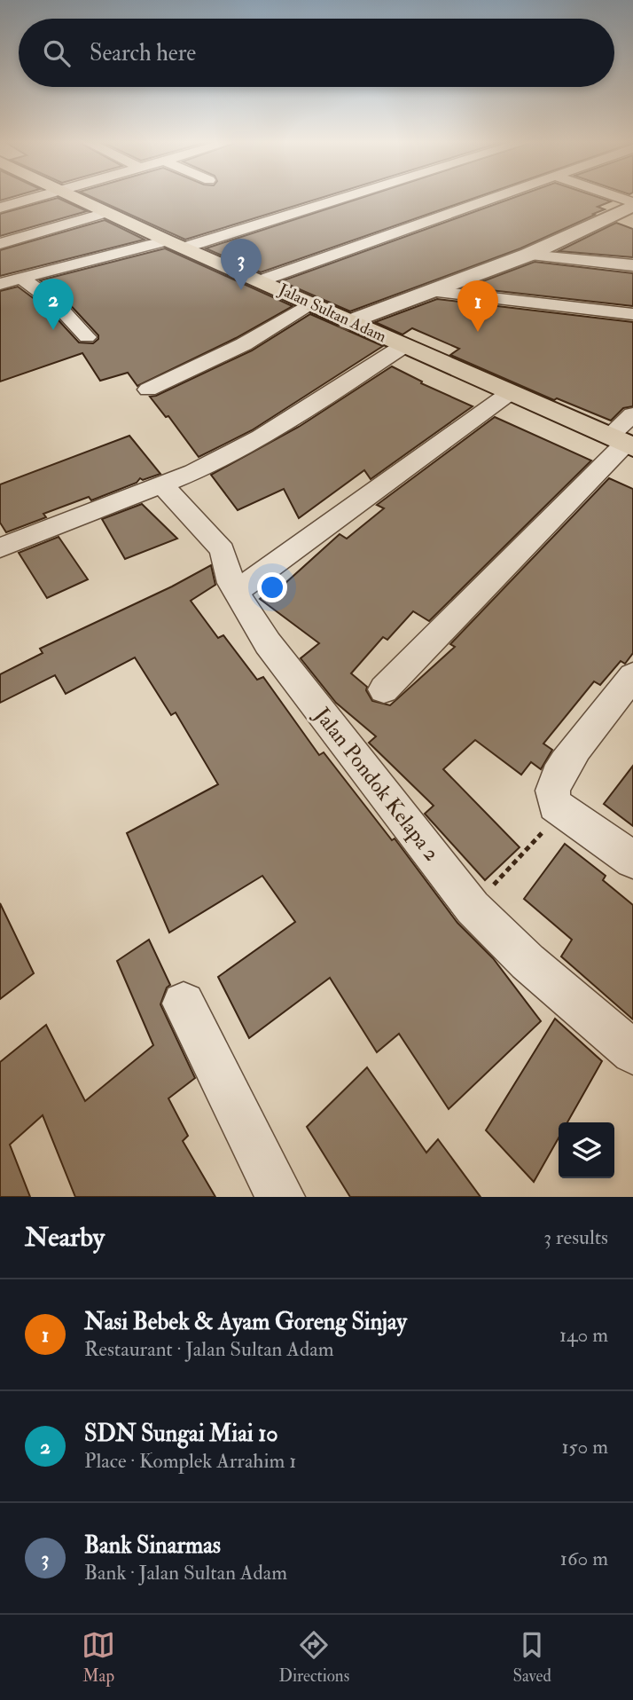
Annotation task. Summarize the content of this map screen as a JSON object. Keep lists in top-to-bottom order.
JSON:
{
  "streets": {
    "main road": ["Jalan Sultan Adam"],
    "street": ["Jalan Pondok Kelapa 2"]
  },
  "page": {
    "search": "Search here",
    "pins": ["3", "2", "1"],
    "heading": ["Nearby", "3 results"],
    "list": [
      {
        "mark": "1",
        "name": "Nasi Bebek & Ayam Goreng Sinjay",
        "note": "Restaurant · Jalan Sultan Adam",
        "value": "140 m"
      },
      {
        "mark": "2",
        "name": "SDN Sungai Miai 10",
        "note": "Place · Komplek Arrahim 1",
        "value": "150 m"
      },
      {
        "mark": "3",
        "name": "Bank Sinarmas",
        "note": "Bank · Jalan Sultan Adam",
        "value": "160 m"
      }
    ],
    "nav": ["Map", "Directions", "Saved"]
  }
}
